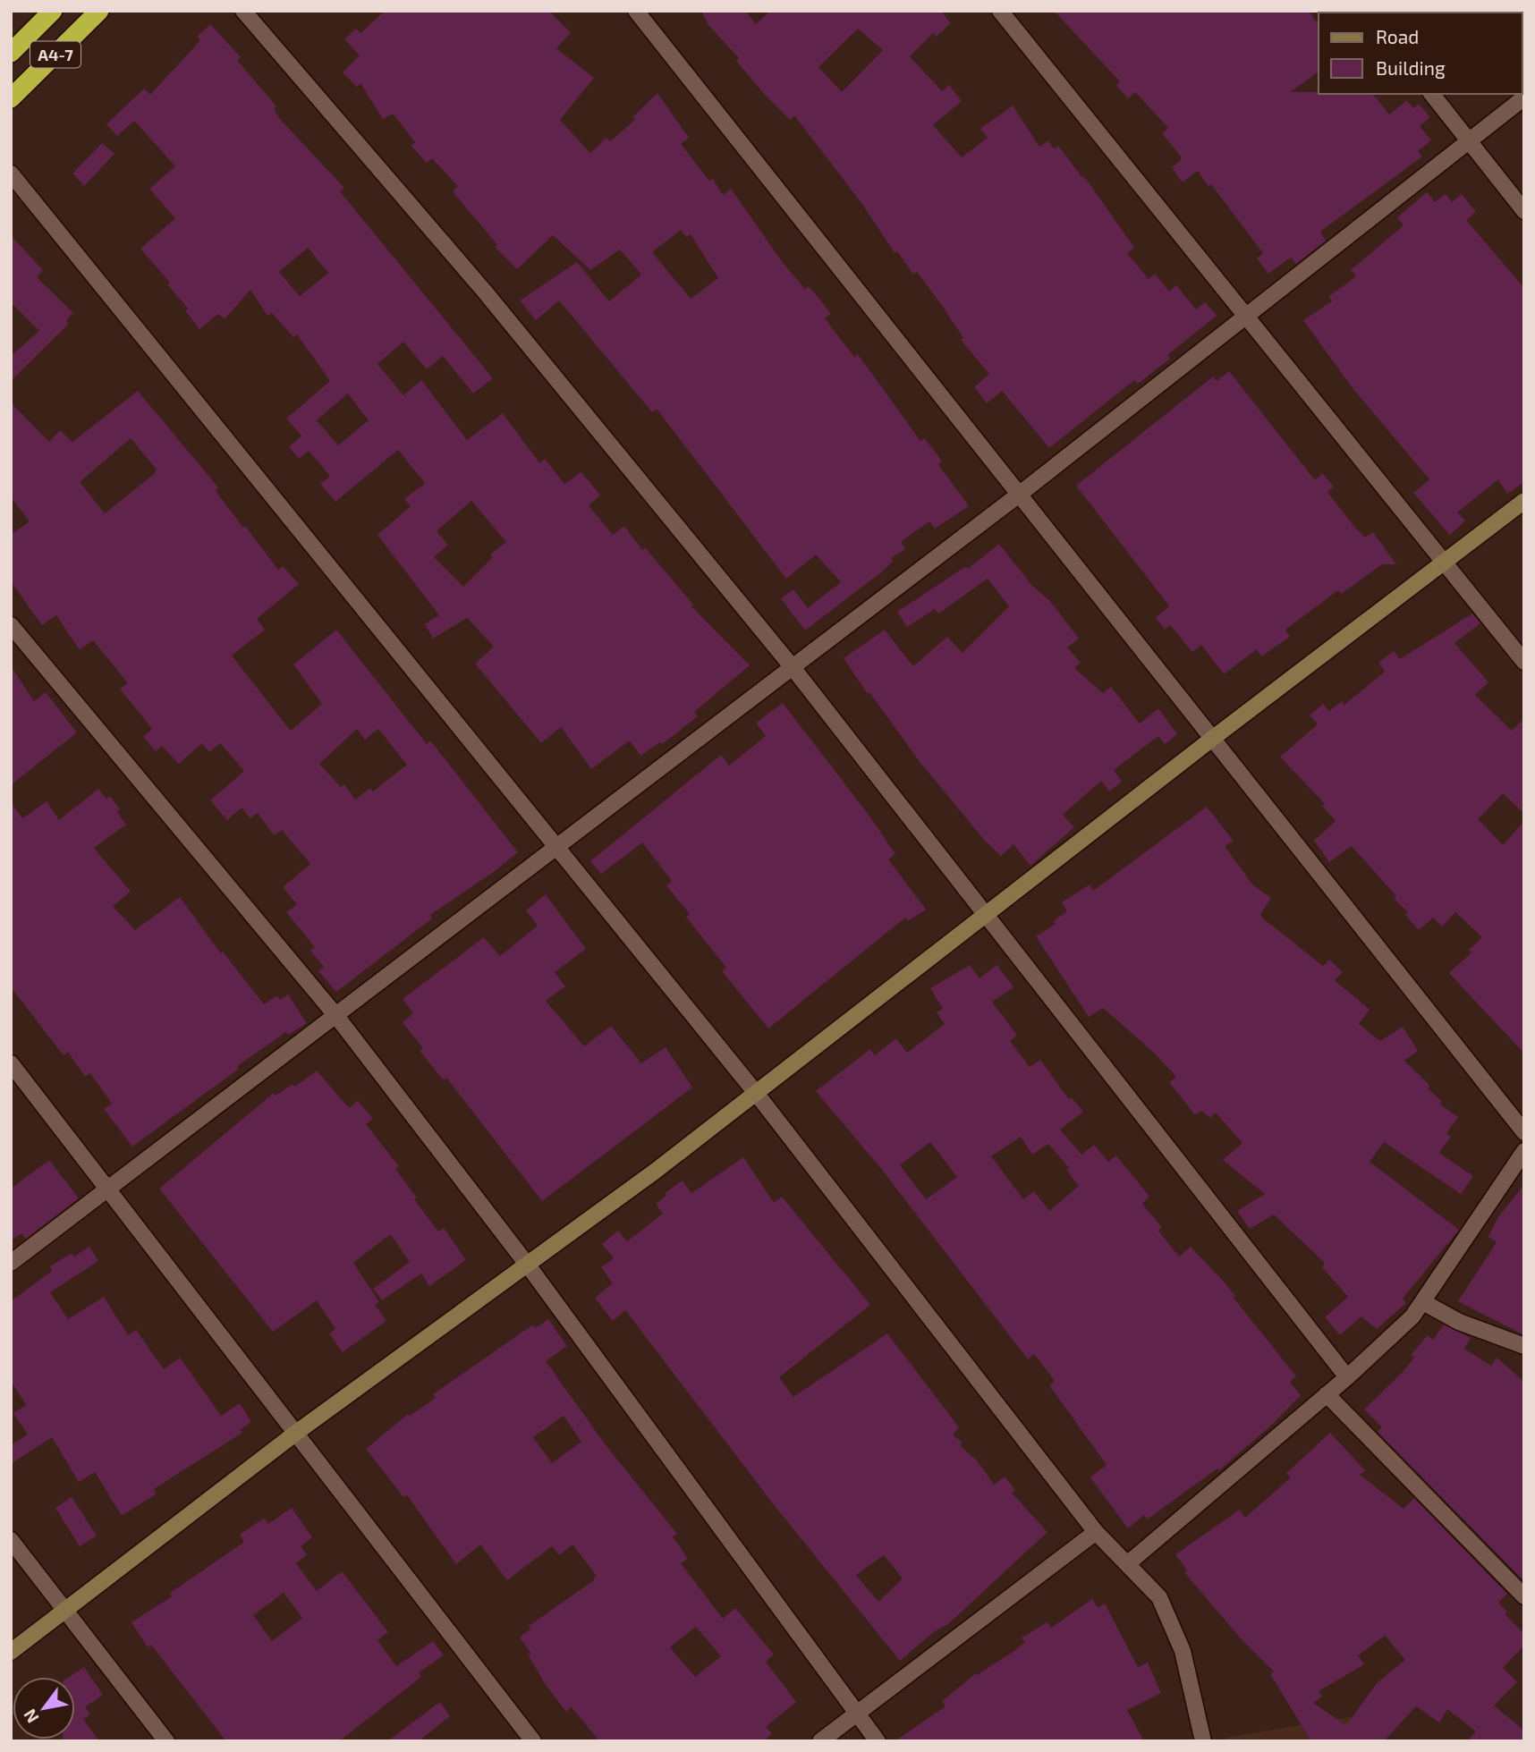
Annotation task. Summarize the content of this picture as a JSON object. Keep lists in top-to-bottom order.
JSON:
{
  "streets": {
    "highway": ["A4-7"]
  },
  "legend": ["Road", "Building"],
  "north": "bottom left"
}
